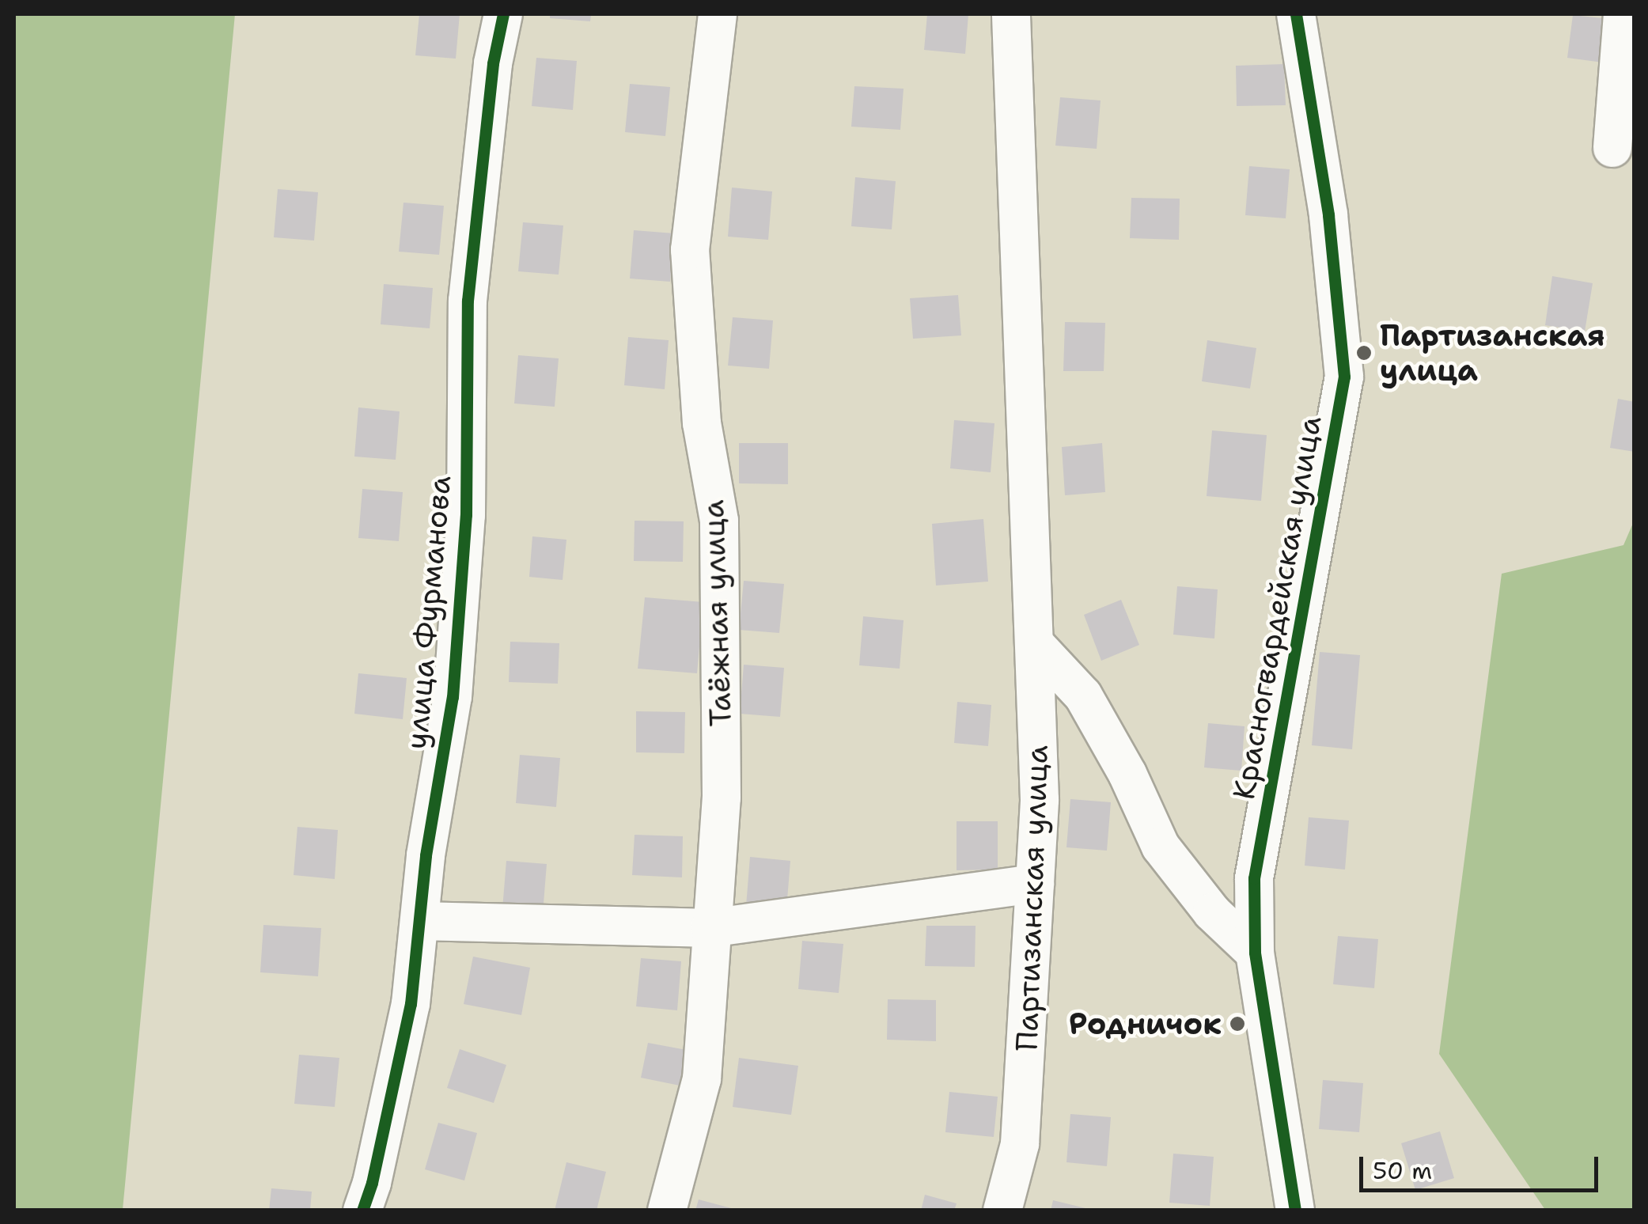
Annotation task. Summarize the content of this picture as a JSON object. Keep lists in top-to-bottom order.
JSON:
{
  "streets": {
    "street": [
      "Красногвардейская улица",
      "улица Фурманова",
      "Таёжная улица",
      "Партизанская улица"
    ]
  },
  "places": ["Партизанская улица", "Родничок"],
  "scale_bar": "50 m"
}
